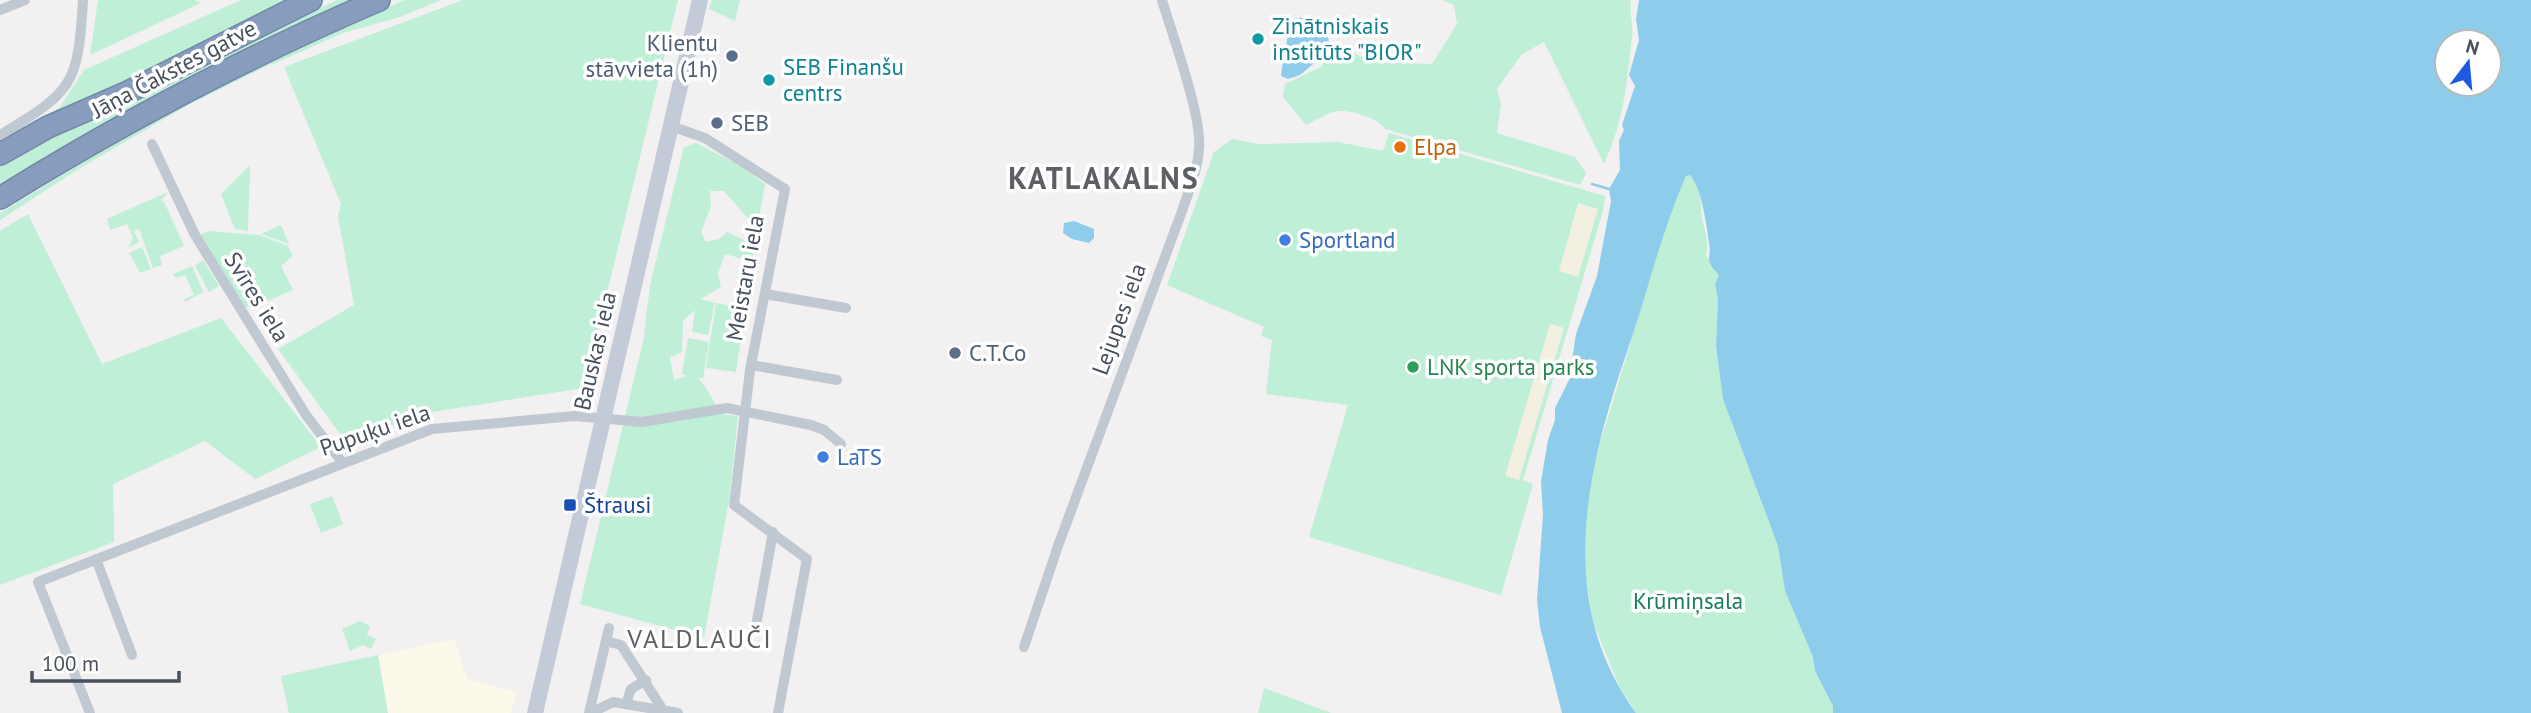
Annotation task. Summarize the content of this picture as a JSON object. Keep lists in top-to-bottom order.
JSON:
{
  "streets": {
    "highway": ["Jāņa Čakstes gatve"],
    "main road": ["Bauskas iela"],
    "street": [
      "Meistaru iela",
      "Svīres iela",
      "Lejupes iela",
      "Pupuķu iela"
    ]
  },
  "crossings": [
    ["Meistaru iela", "Bauskas iela"],
    ["Meistaru iela", "Pupuķu iela"],
    ["Svīres iela", "Pupuķu iela"],
    ["Bauskas iela", "Pupuķu iela"]
  ],
  "districts": ["KATLAKALNS", "VALDLAUČI"],
  "parks": ["Krūmiņsala"],
  "places": {
    "other": [
      "Zinātniskais institūts \"BIOR\"",
      "Klientu stāvvieta (1h)",
      "SEB Finanšu centrs",
      "SEB",
      "Elpa",
      "Sportland",
      "C.T.Co",
      "LNK sporta parks",
      "LaTS"
    ],
    "transit": ["Štrausi"]
  },
  "scale_bar": "100 m",
  "north": "top"
}
